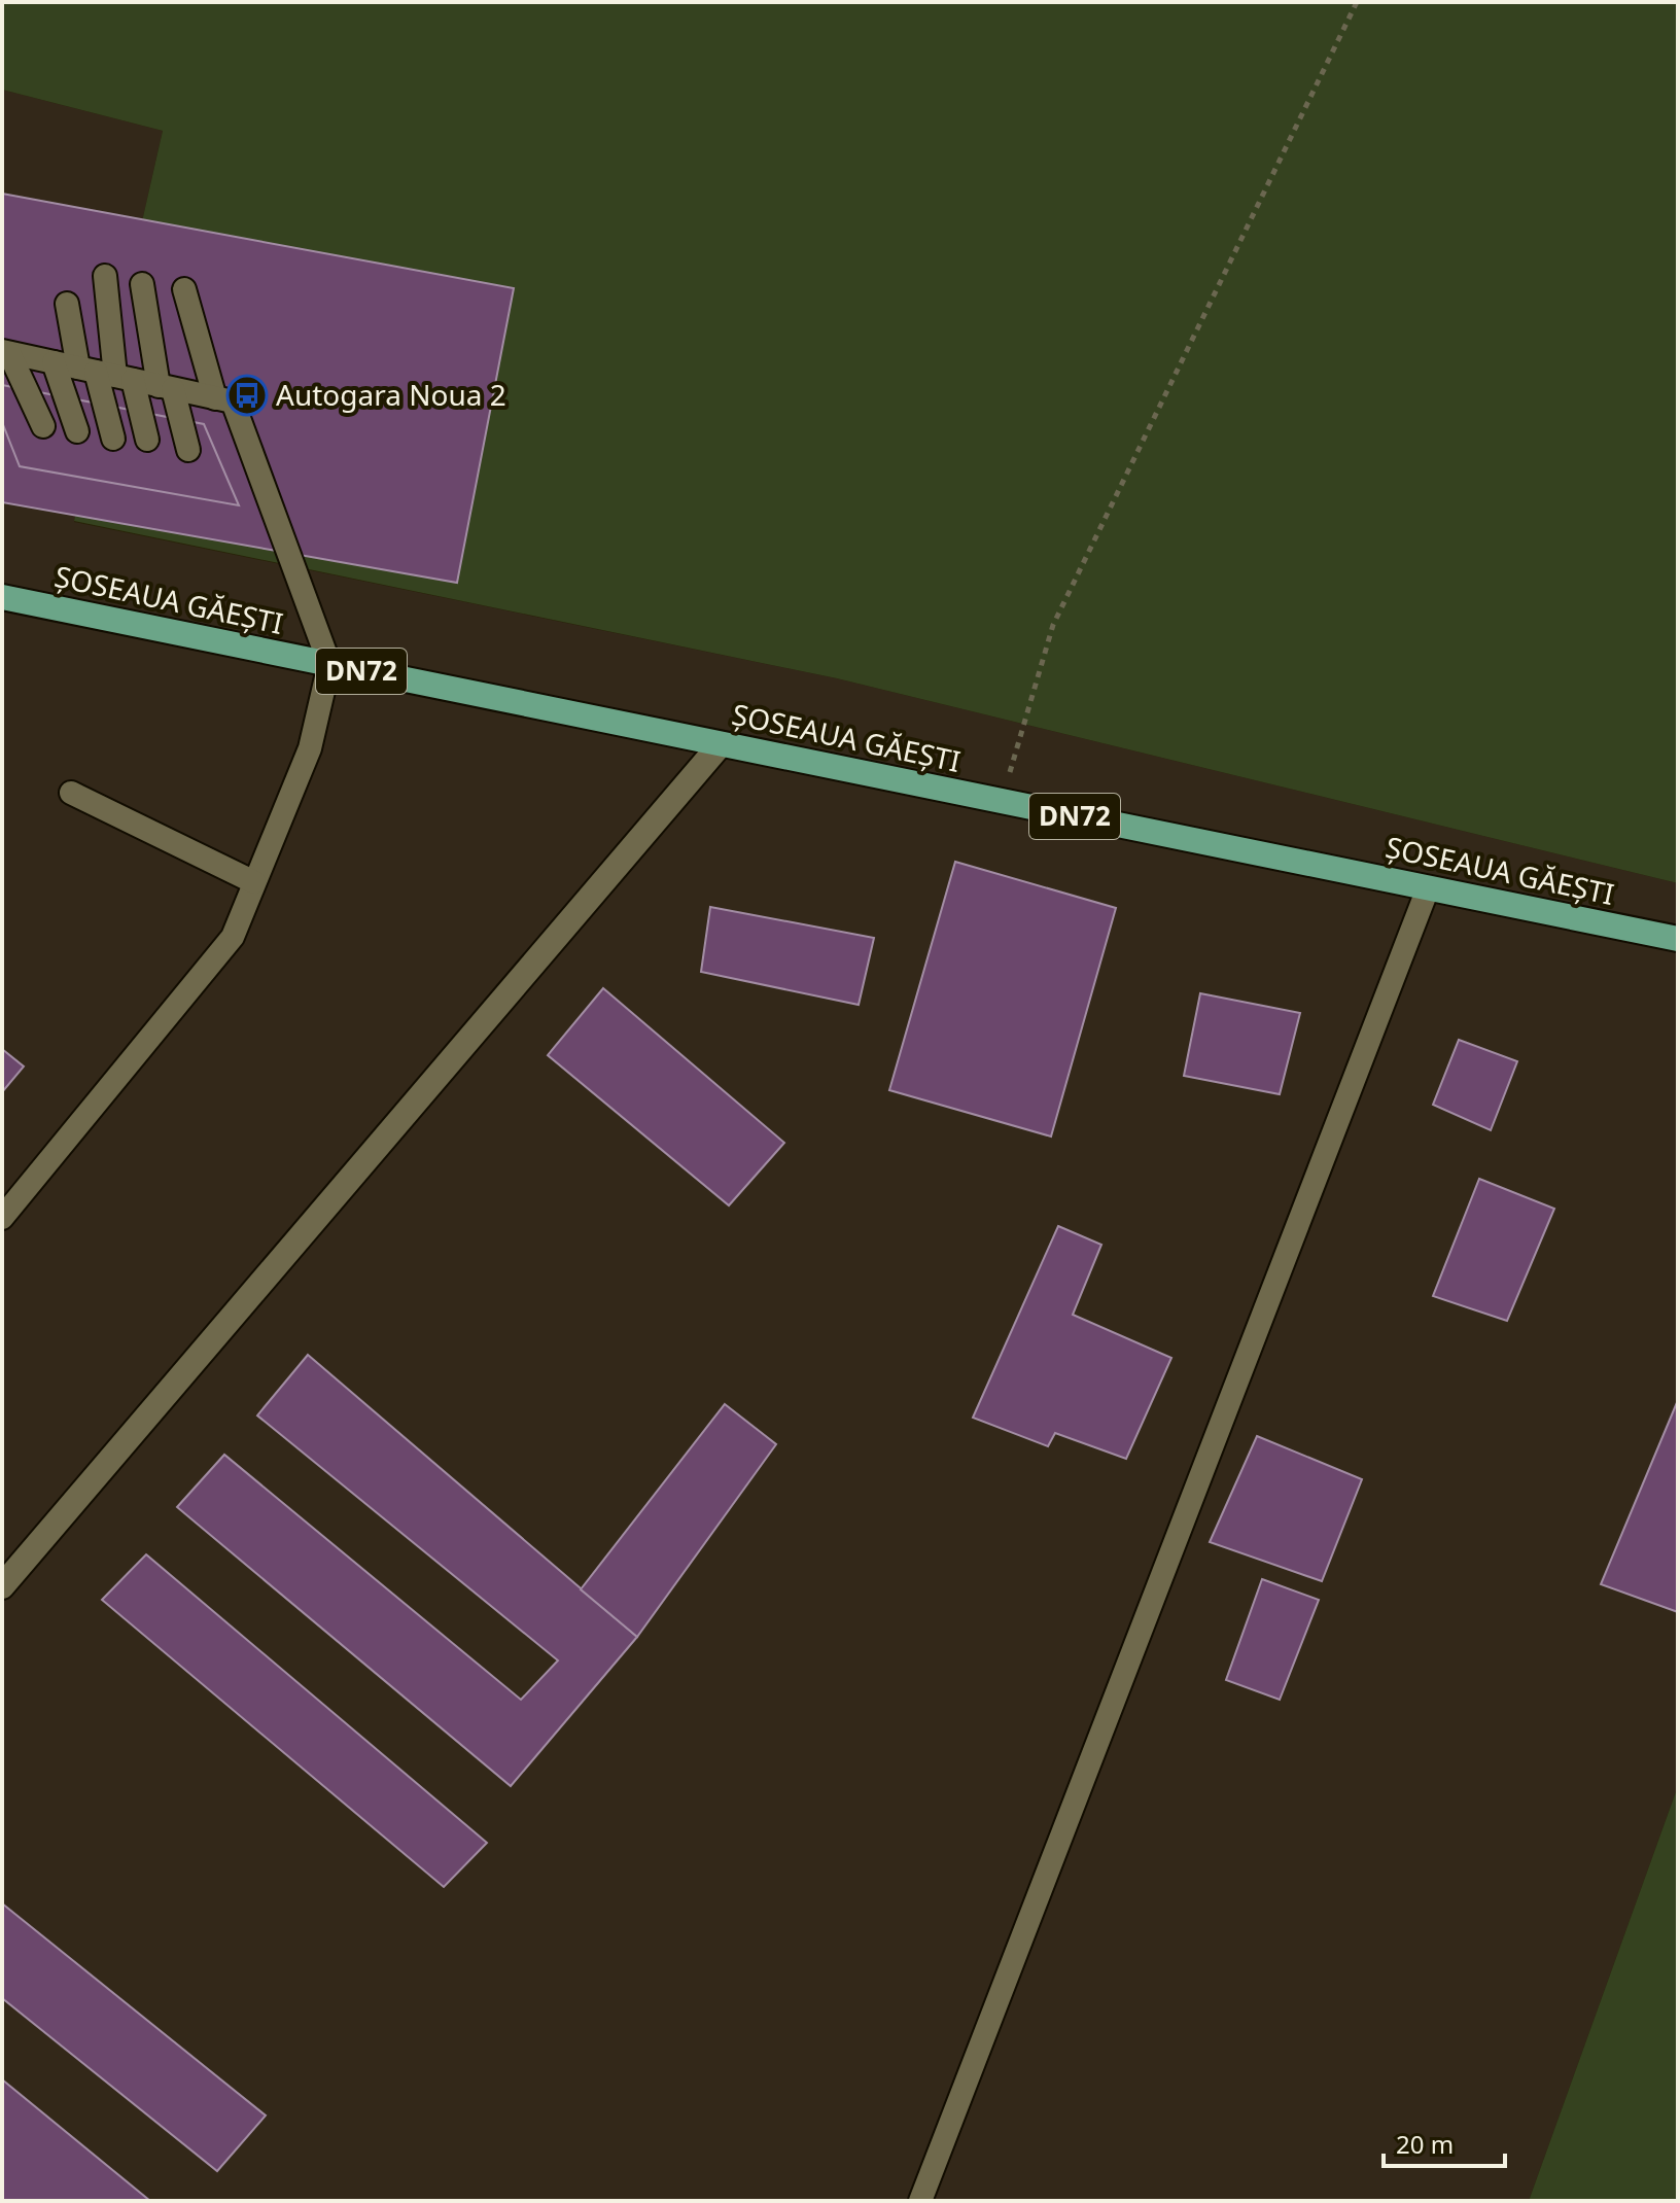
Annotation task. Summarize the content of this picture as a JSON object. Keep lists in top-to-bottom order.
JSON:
{
  "streets": {
    "main road": ["ȘOSEAUA GĂEȘTI", "DN72"]
  },
  "places": {
    "bus stop": ["Autogara Noua 2"]
  },
  "scale_bar": "20 m"
}
